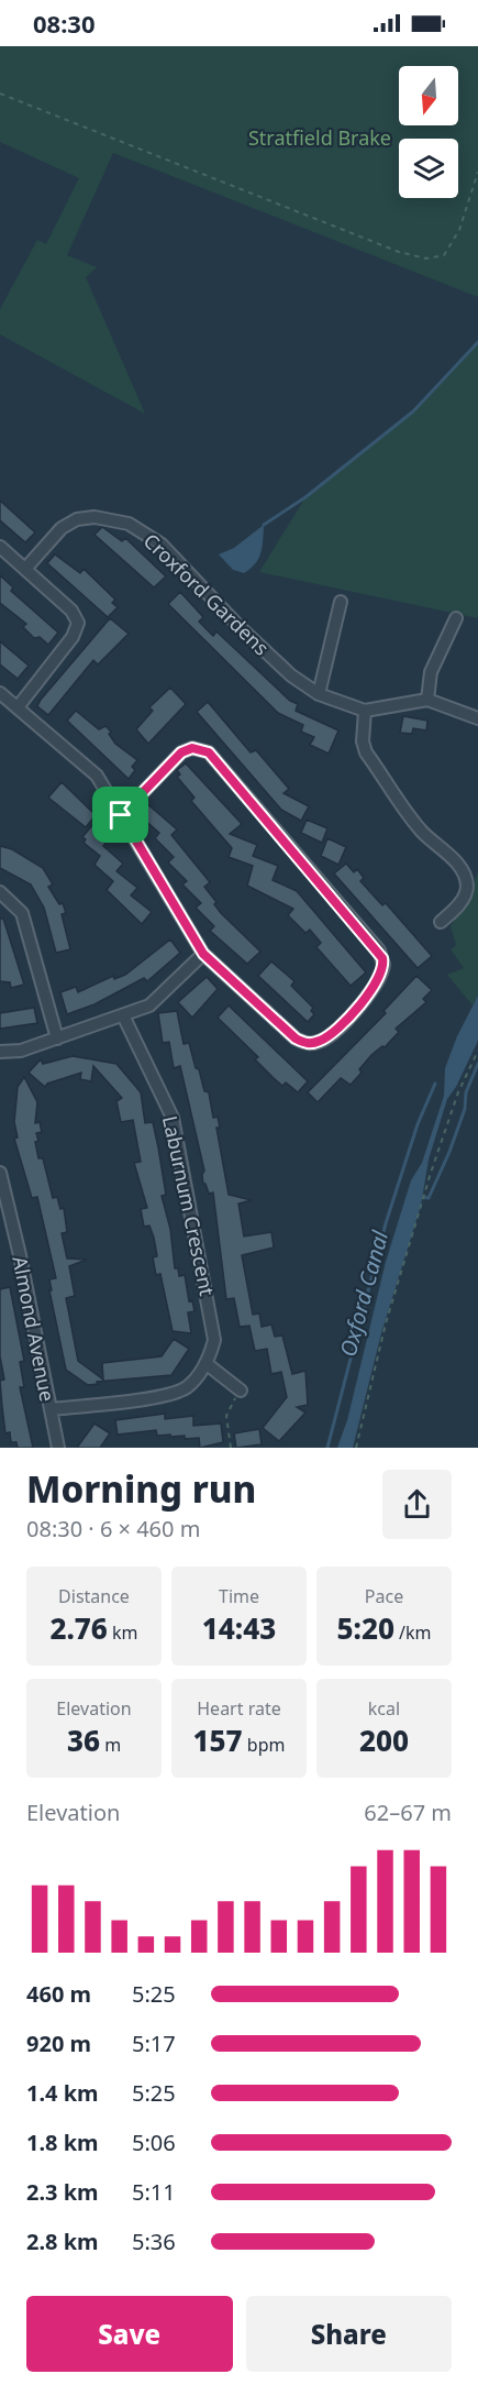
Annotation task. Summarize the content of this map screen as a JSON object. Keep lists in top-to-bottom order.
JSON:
{
  "streets": {
    "street": ["Croxford Gardens", "Laburnum Crescent", "Almond Avenue"]
  },
  "crossings": [
    ["Laburnum Crescent", "Almond Avenue"]
  ],
  "water": ["Oxford Canal"],
  "parks": ["Stratfield Brake"],
  "north": "bottom",
  "page": {
    "status": "08:30",
    "heading": ["Morning run", "08:30 · 6 × 460 m"],
    "stats": [
      ["Distance", "2.76 km"],
      ["Time", "14:43"],
      ["Pace", "5:20 /km"],
      ["Elevation", "36 m"],
      ["Heart rate", "157 bpm"],
      ["kcal", "200"]
    ],
    "chart": ["Elevation", "62–67 m"],
    "list": [
      {
        "name": "460 m",
        "note": "5:25"
      },
      {
        "name": "920 m",
        "note": "5:17"
      },
      {
        "name": "1.4 km",
        "note": "5:25"
      },
      {
        "name": "1.8 km",
        "note": "5:06"
      },
      {
        "name": "2.3 km",
        "note": "5:11"
      },
      {
        "name": "2.8 km",
        "note": "5:36"
      }
    ],
    "buttons": ["Save", "Share"]
  }
}
